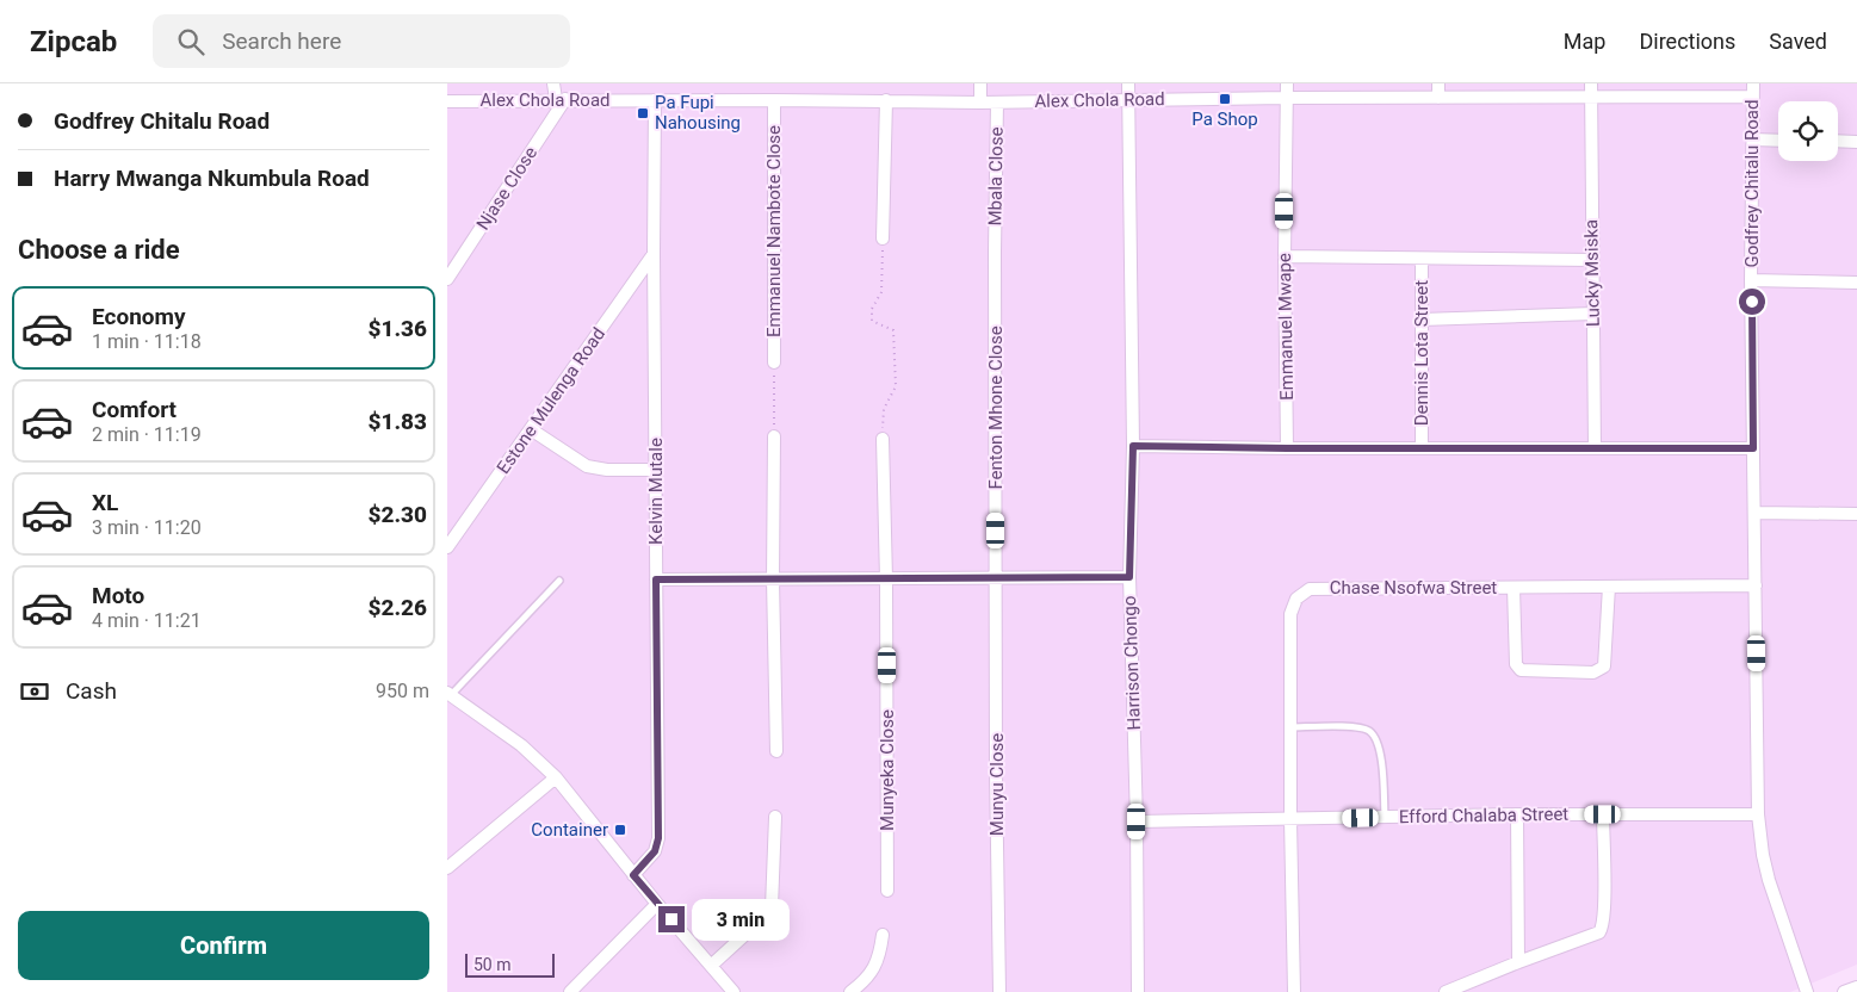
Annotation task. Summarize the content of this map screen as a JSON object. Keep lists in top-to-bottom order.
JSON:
{
  "streets": {
    "street": [
      "Alex Chola Road",
      "Mbala Close",
      "Godfrey Chitalu Road",
      "Njase Close",
      "Emmanuel Nambote Close",
      "Lucky Msiska",
      "Emmanuel Mwape",
      "Dennis Lota Street",
      "Estone Mulenga Road",
      "Fenton Mhone Close",
      "Kelvin Mutale",
      "Chase Nsofwa Street",
      "Harrison Chongo",
      "Munyeka Close",
      "Munyu Close",
      "Efford Chalaba Street"
    ]
  },
  "crossings": [
    ["Alex Chola Road", "Mbala Close"],
    ["Alex Chola Road", "Godfrey Chitalu Road"],
    ["Alex Chola Road", "Njase Close"],
    ["Alex Chola Road", "Emmanuel Nambote Close"],
    ["Alex Chola Road", "Lucky Msiska"],
    ["Alex Chola Road", "Emmanuel Mwape"],
    ["Alex Chola Road", "Kelvin Mutale"],
    ["Alex Chola Road", "Harrison Chongo"],
    ["Mbala Close", "Fenton Mhone Close"],
    ["Godfrey Chitalu Road", "Chase Nsofwa Street"],
    ["Godfrey Chitalu Road", "Efford Chalaba Street"],
    ["Estone Mulenga Road", "Kelvin Mutale"],
    ["Fenton Mhone Close", "Munyu Close"],
    ["Chase Nsofwa Street", "Efford Chalaba Street"],
    ["Harrison Chongo", "Efford Chalaba Street"]
  ],
  "places": {
    "transit": ["Pa Shop", "Pa Fupi Nahousing", "Container"]
  },
  "scale_bar": "50 m",
  "page": {
    "header": "Zipcab",
    "search": "Search here",
    "nav": ["Map", "Directions", "Saved"],
    "banner": ["Godfrey Chitalu Road", "Harry Mwanga Nkumbula Road"],
    "heading": "Choose a ride",
    "list": [
      {
        "name": "Economy",
        "note": "1 min · 11:18",
        "value": "$1.36"
      },
      {
        "name": "Comfort",
        "note": "2 min · 11:19",
        "value": "$1.83"
      },
      {
        "name": "XL",
        "note": "3 min · 11:20",
        "value": "$2.30"
      },
      {
        "name": "Moto",
        "note": "4 min · 11:21",
        "value": "$2.26"
      }
    ],
    "pay": ["Cash", "950 m"],
    "buttons": "Confirm",
    "bubble": "3 min",
    "scale": "50 m"
  }
}
